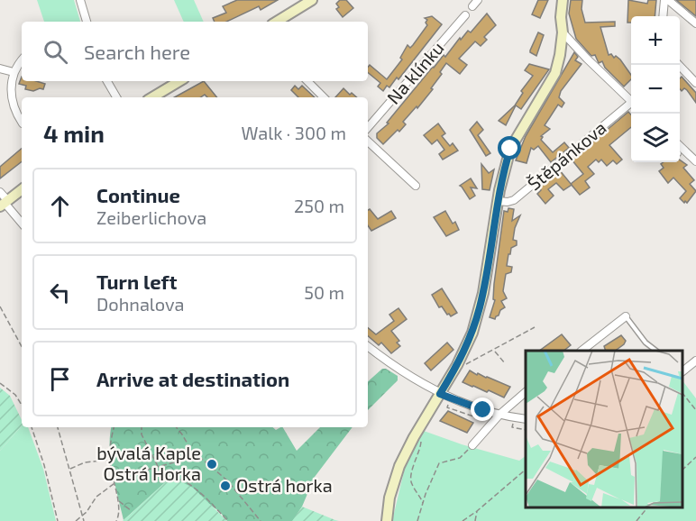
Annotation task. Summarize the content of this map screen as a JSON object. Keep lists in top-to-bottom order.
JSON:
{
  "streets": {
    "street": ["Na klínku", "Štěpánkova"]
  },
  "places": ["bývalá Kaple Ostrá Horka", "Ostrá horka"],
  "page": {
    "map_buttons": ["+", "−"],
    "search": "Search here",
    "heading": ["4 min", "Walk · 300 m"],
    "list": [
      ["Continue", "Zeiberlichova", "250 m"],
      ["Turn left", "Dohnalova", "50 m"],
      "Arrive at destination"
    ]
  }
}
